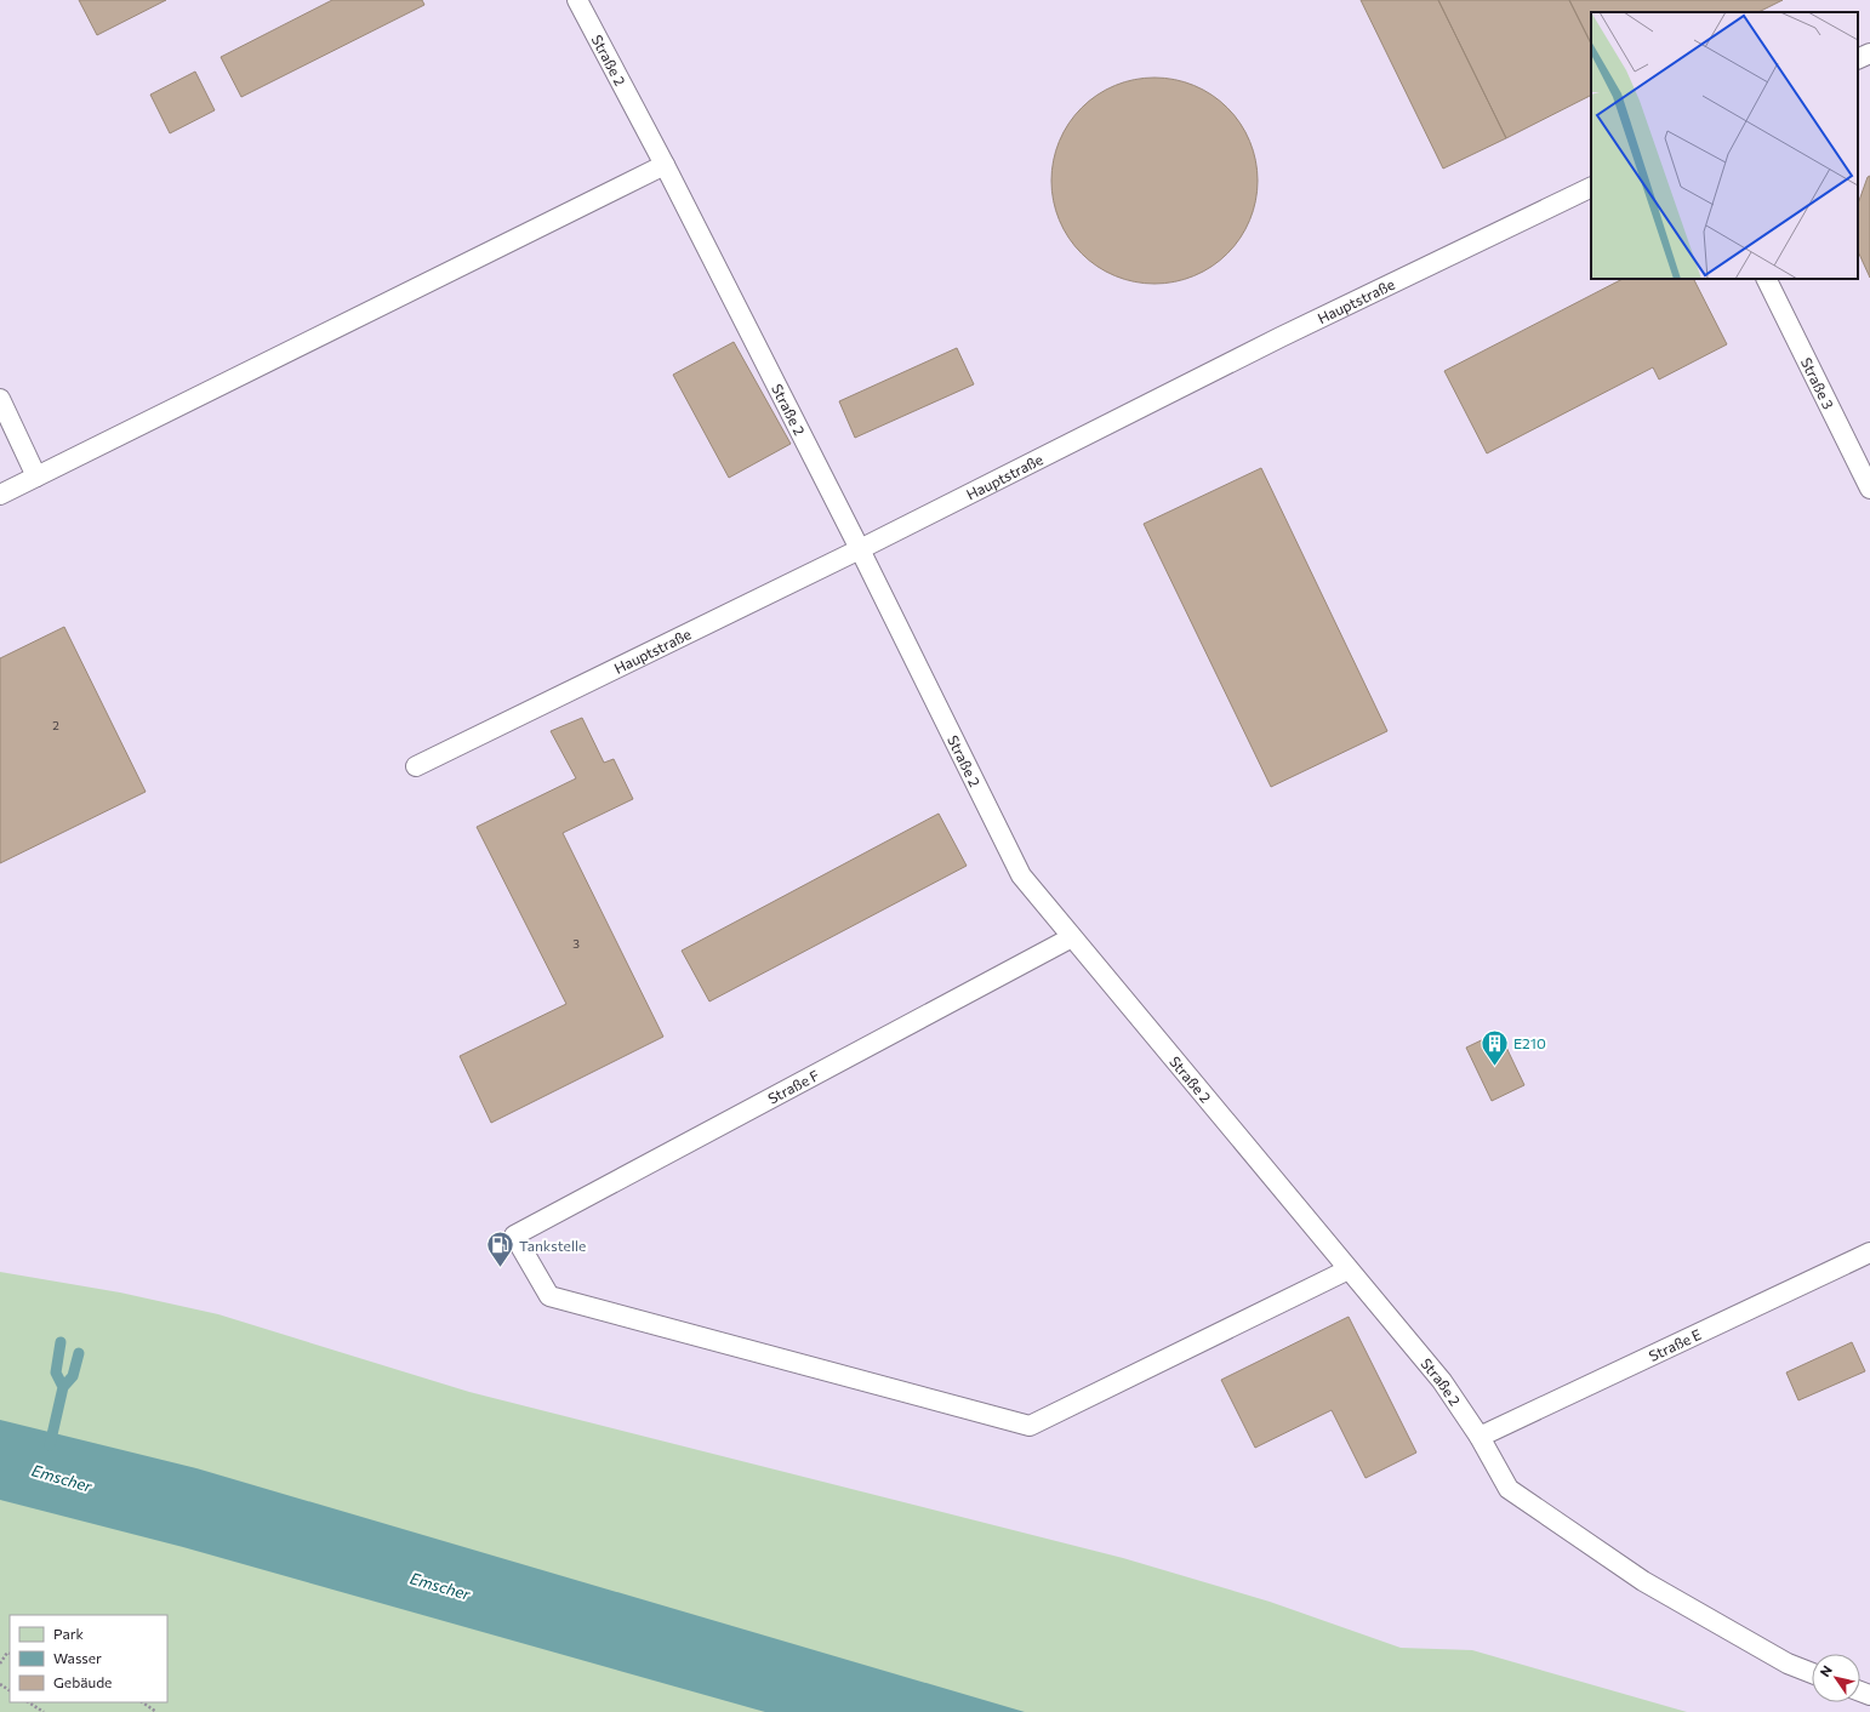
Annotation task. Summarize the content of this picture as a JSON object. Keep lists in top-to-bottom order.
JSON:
{
  "streets": {
    "lane": [
      "Straße 2",
      "Hauptstraße",
      "Straße 3",
      "Straße F",
      "Straße E"
    ]
  },
  "crossings": [
    ["Straße 2", "Hauptstraße"],
    ["Straße 2", "Straße F"],
    ["Straße 2", "Straße E"]
  ],
  "water": ["Emscher"],
  "places": {
    "building": ["E210"],
    "fuel station": ["Tankstelle"]
  },
  "house_numbers": ["2", "3"],
  "legend": ["Park", "Wasser", "Gebäude"],
  "north": "top left"
}
